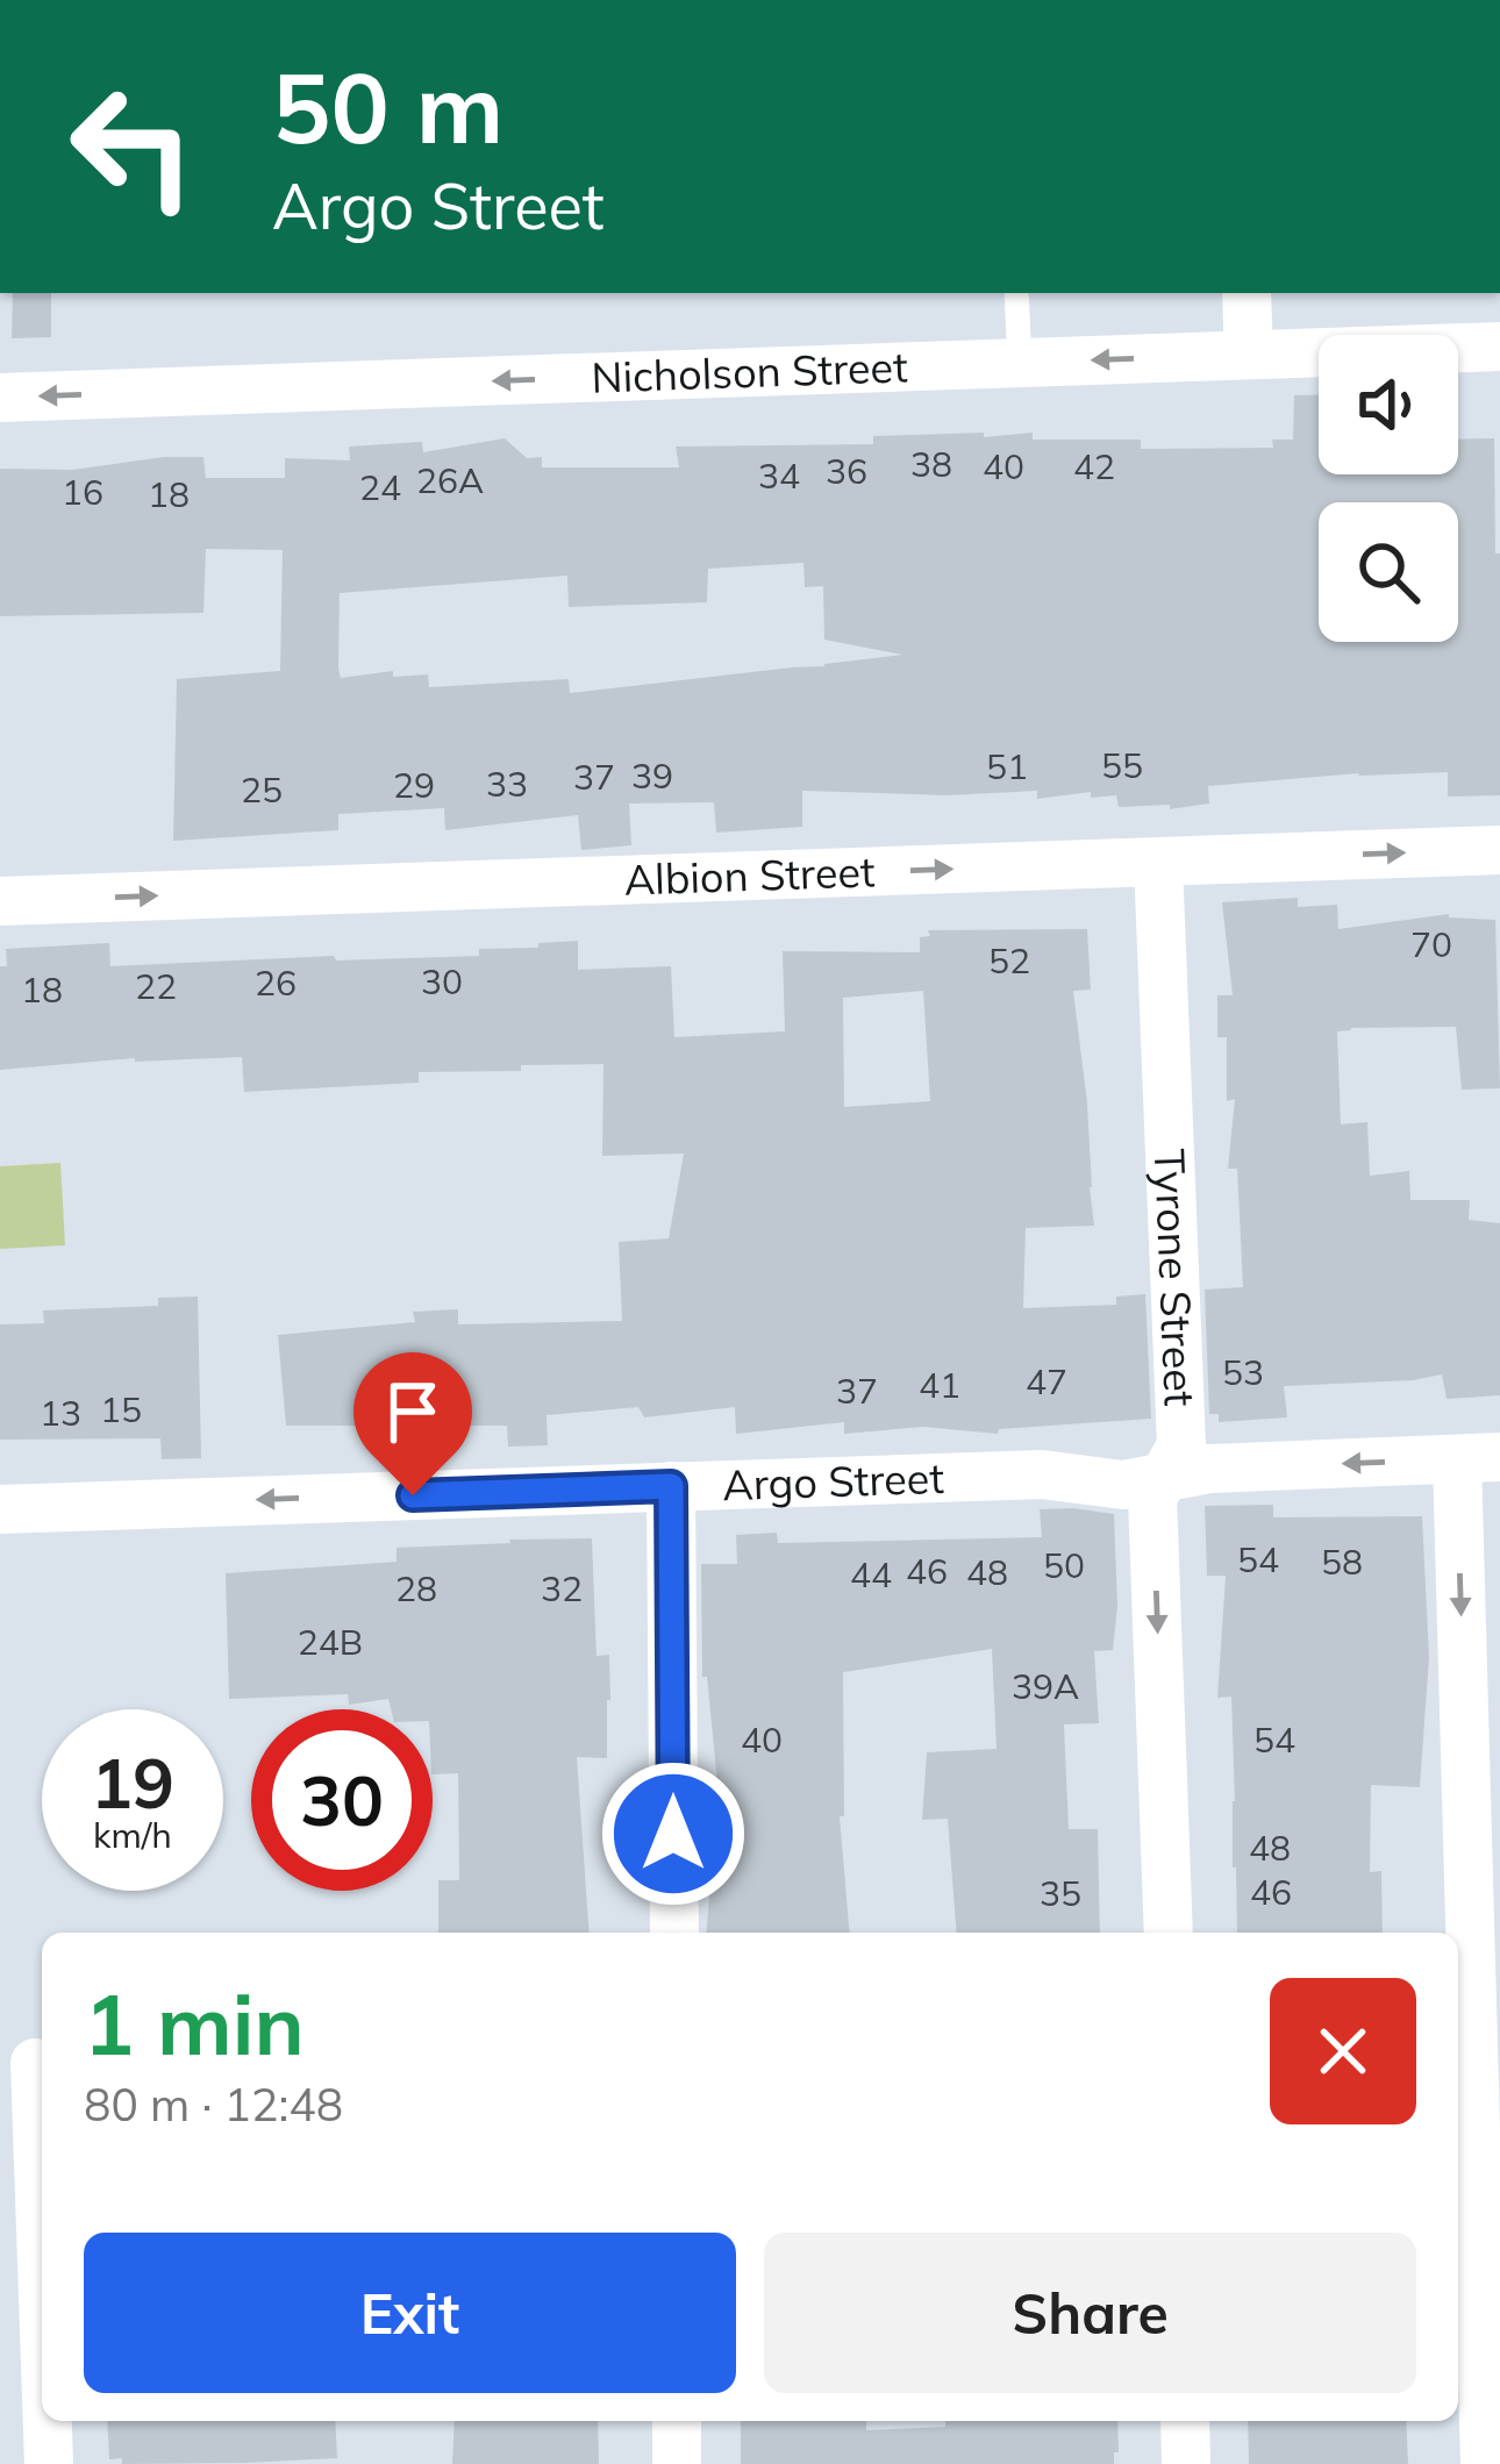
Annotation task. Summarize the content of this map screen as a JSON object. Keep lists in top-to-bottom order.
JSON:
{
  "streets": {
    "street": [
      "Nicholson Street",
      "Albion Street",
      "Tyrone Street",
      "Argo Street"
    ]
  },
  "crossings": [
    ["Albion Street", "Tyrone Street"],
    ["Tyrone Street", "Argo Street"]
  ],
  "one_way": ["Nicholson Street", "Albion Street", "Argo Street"],
  "house_numbers": [
    "38",
    "40",
    "42",
    "36",
    "34",
    "26A",
    "24",
    "16",
    "18",
    "55",
    "51",
    "39",
    "37",
    "33",
    "29",
    "25",
    "70",
    "52",
    "30",
    "26",
    "22",
    "18",
    "53",
    "47",
    "41",
    "37",
    "15",
    "13",
    "54",
    "58",
    "50",
    "46",
    "48",
    "44",
    "28",
    "32",
    "24B",
    "39A",
    "40",
    "54",
    "48",
    "46",
    "35"
  ],
  "page": {
    "turn": ["50 m", "Argo Street"],
    "speed": "19 km/h",
    "limit": "30",
    "heading": ["1 min", "80 m · 12:48"],
    "buttons": ["Exit", "Share"]
  }
}
